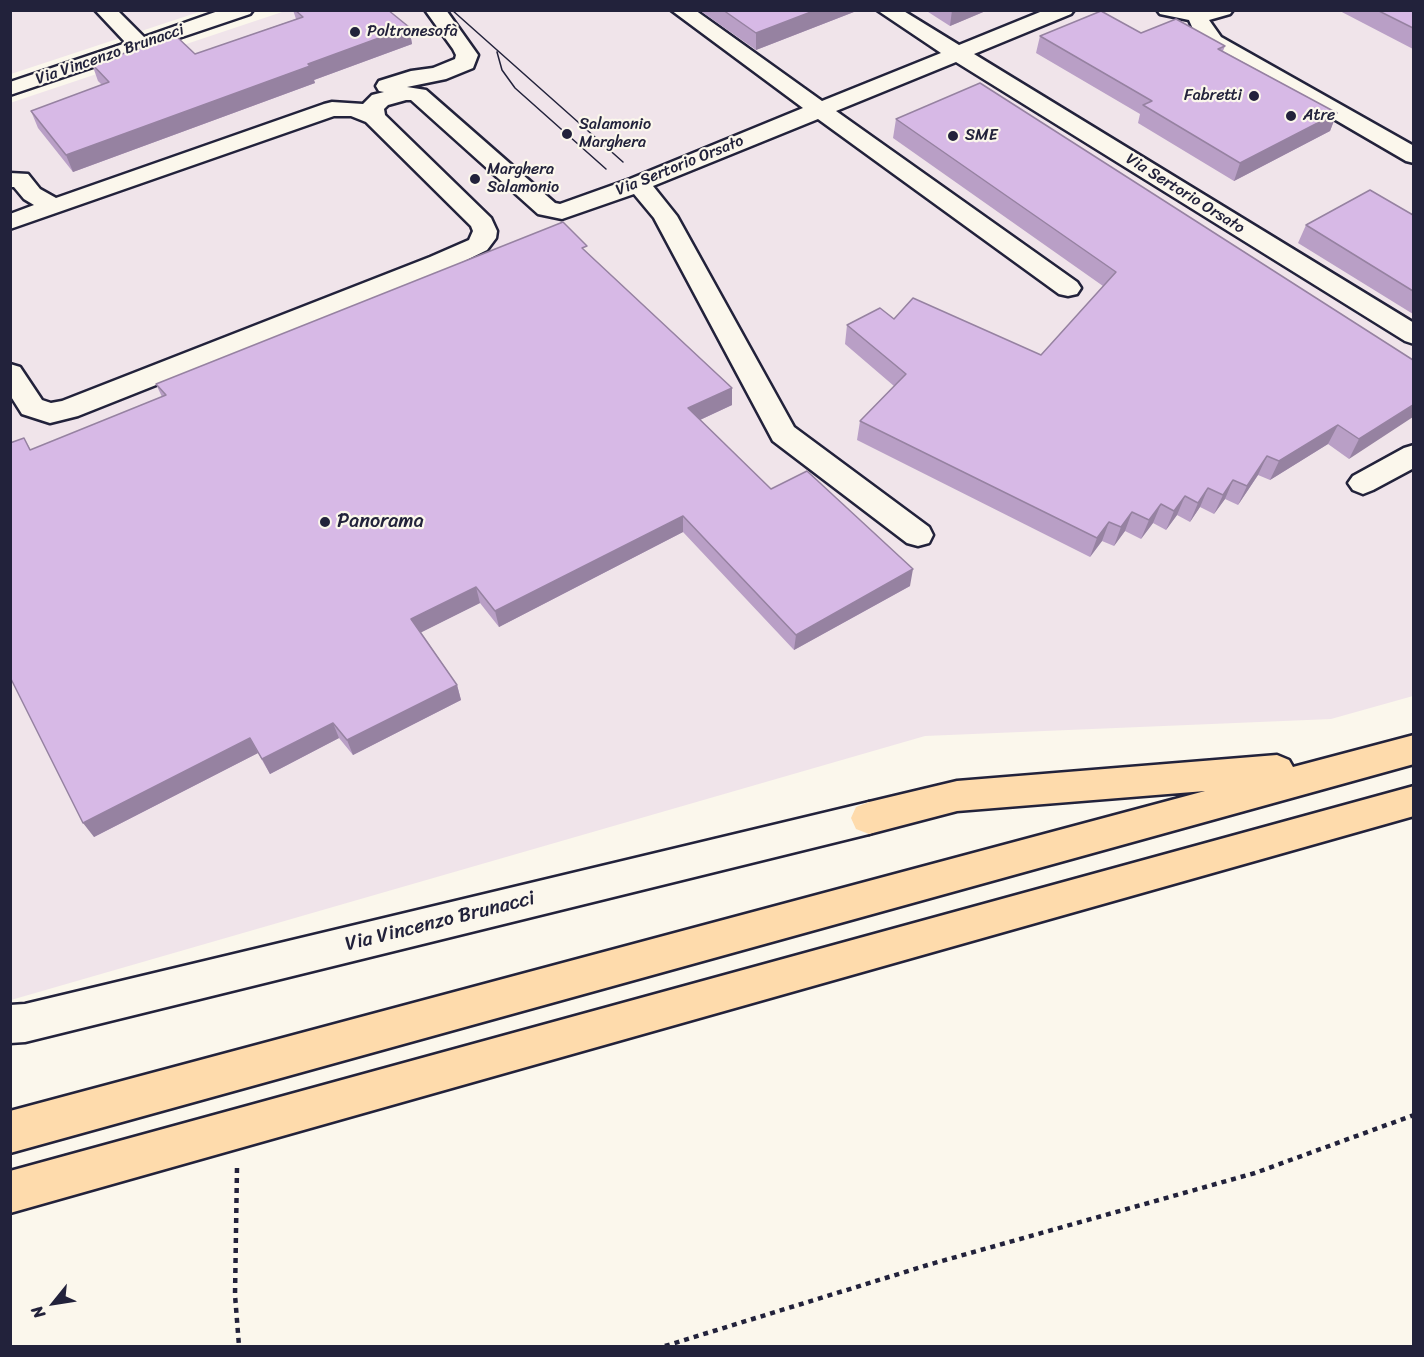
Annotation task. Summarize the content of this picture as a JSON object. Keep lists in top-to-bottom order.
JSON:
{
  "streets": {
    "street": ["Via Vincenzo Brunacci", "Via Sertorio Orsato"]
  },
  "places": [
    "Poltronesofà",
    "Fabretti",
    "Atre",
    "Salamonio Marghera",
    "SME",
    "Marghera Salamonio",
    "Panorama"
  ],
  "north": "bottom left"
}
